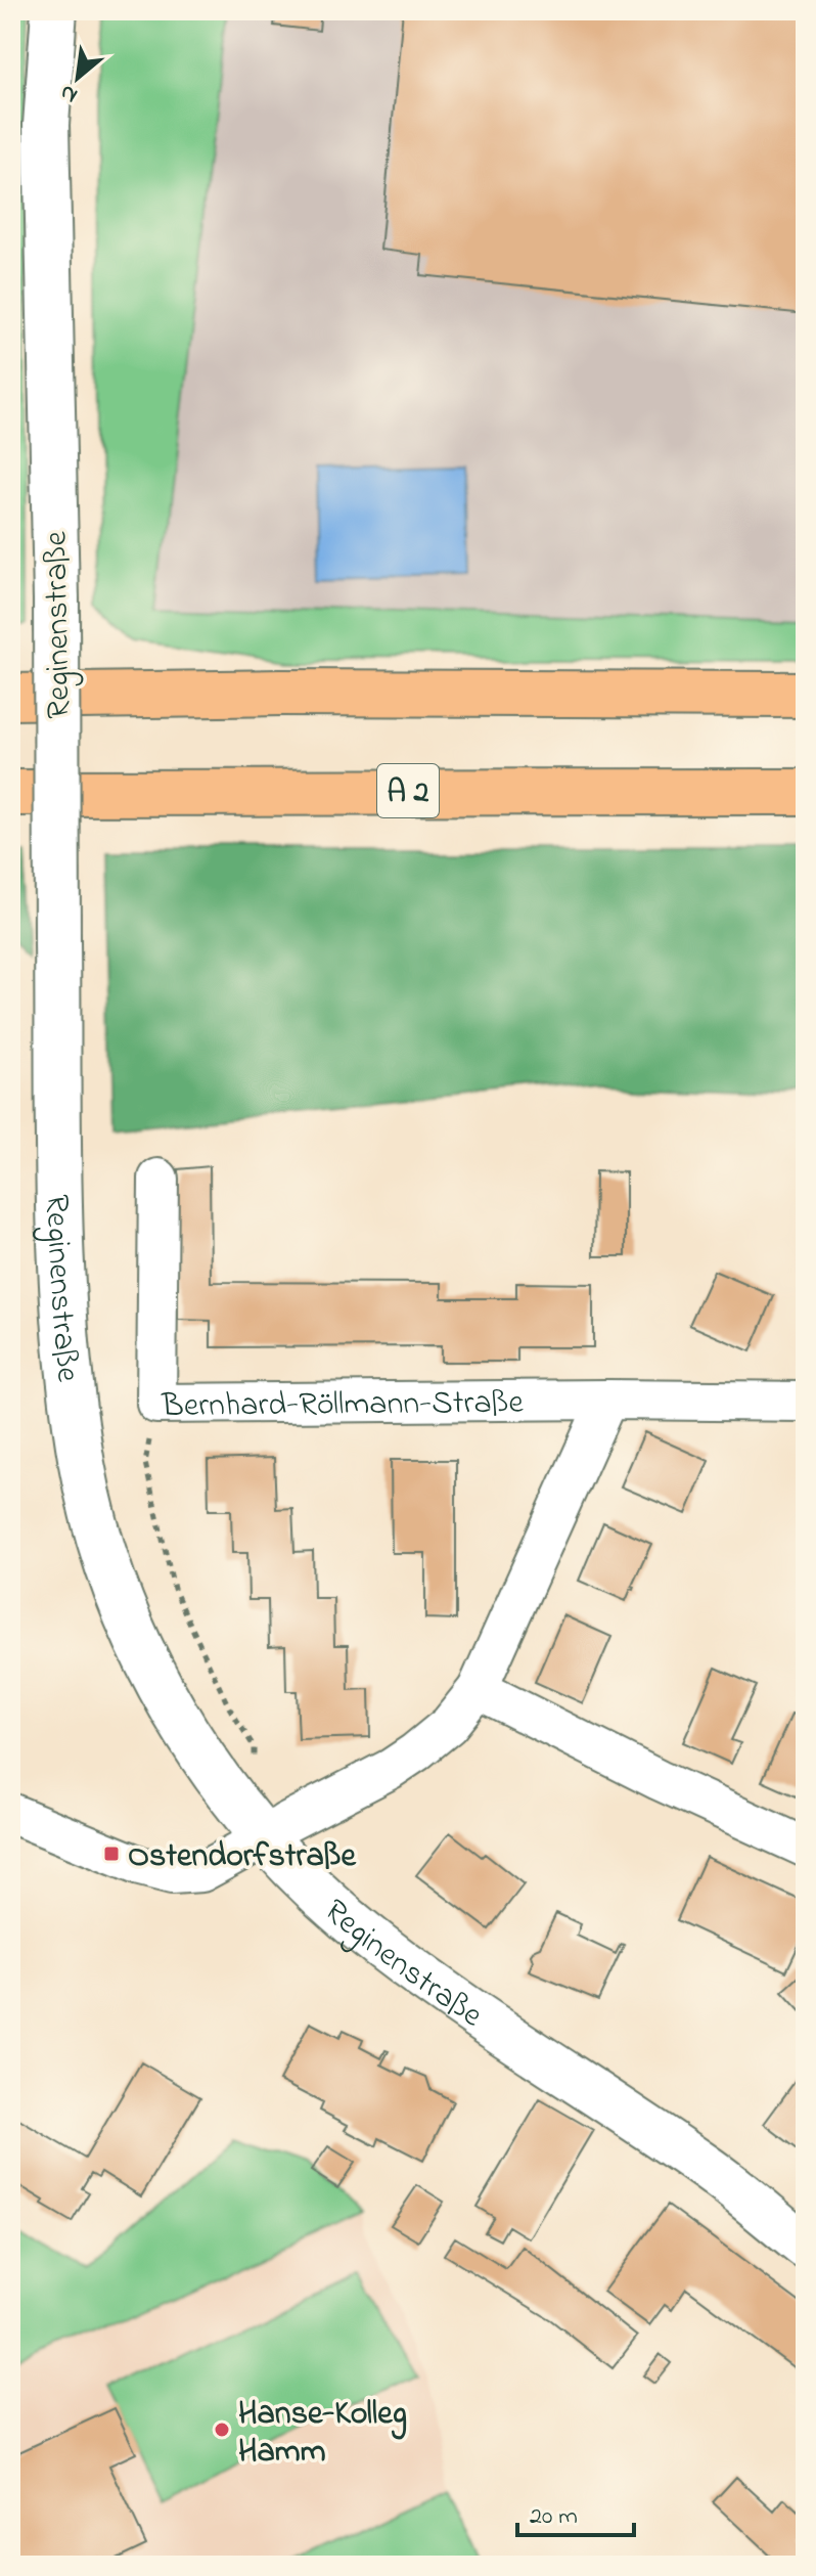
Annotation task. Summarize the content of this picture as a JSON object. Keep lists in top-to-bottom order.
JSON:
{
  "streets": {
    "highway": ["A 2"],
    "street": ["Reginenstraße", "Bernhard-Röllmann-Straße"]
  },
  "places": {
    "transit": ["Ostendorfstraße"],
    "other": ["Hanse-Kolleg Hamm"]
  },
  "scale_bar": "20 m",
  "north": "bottom left"
}
